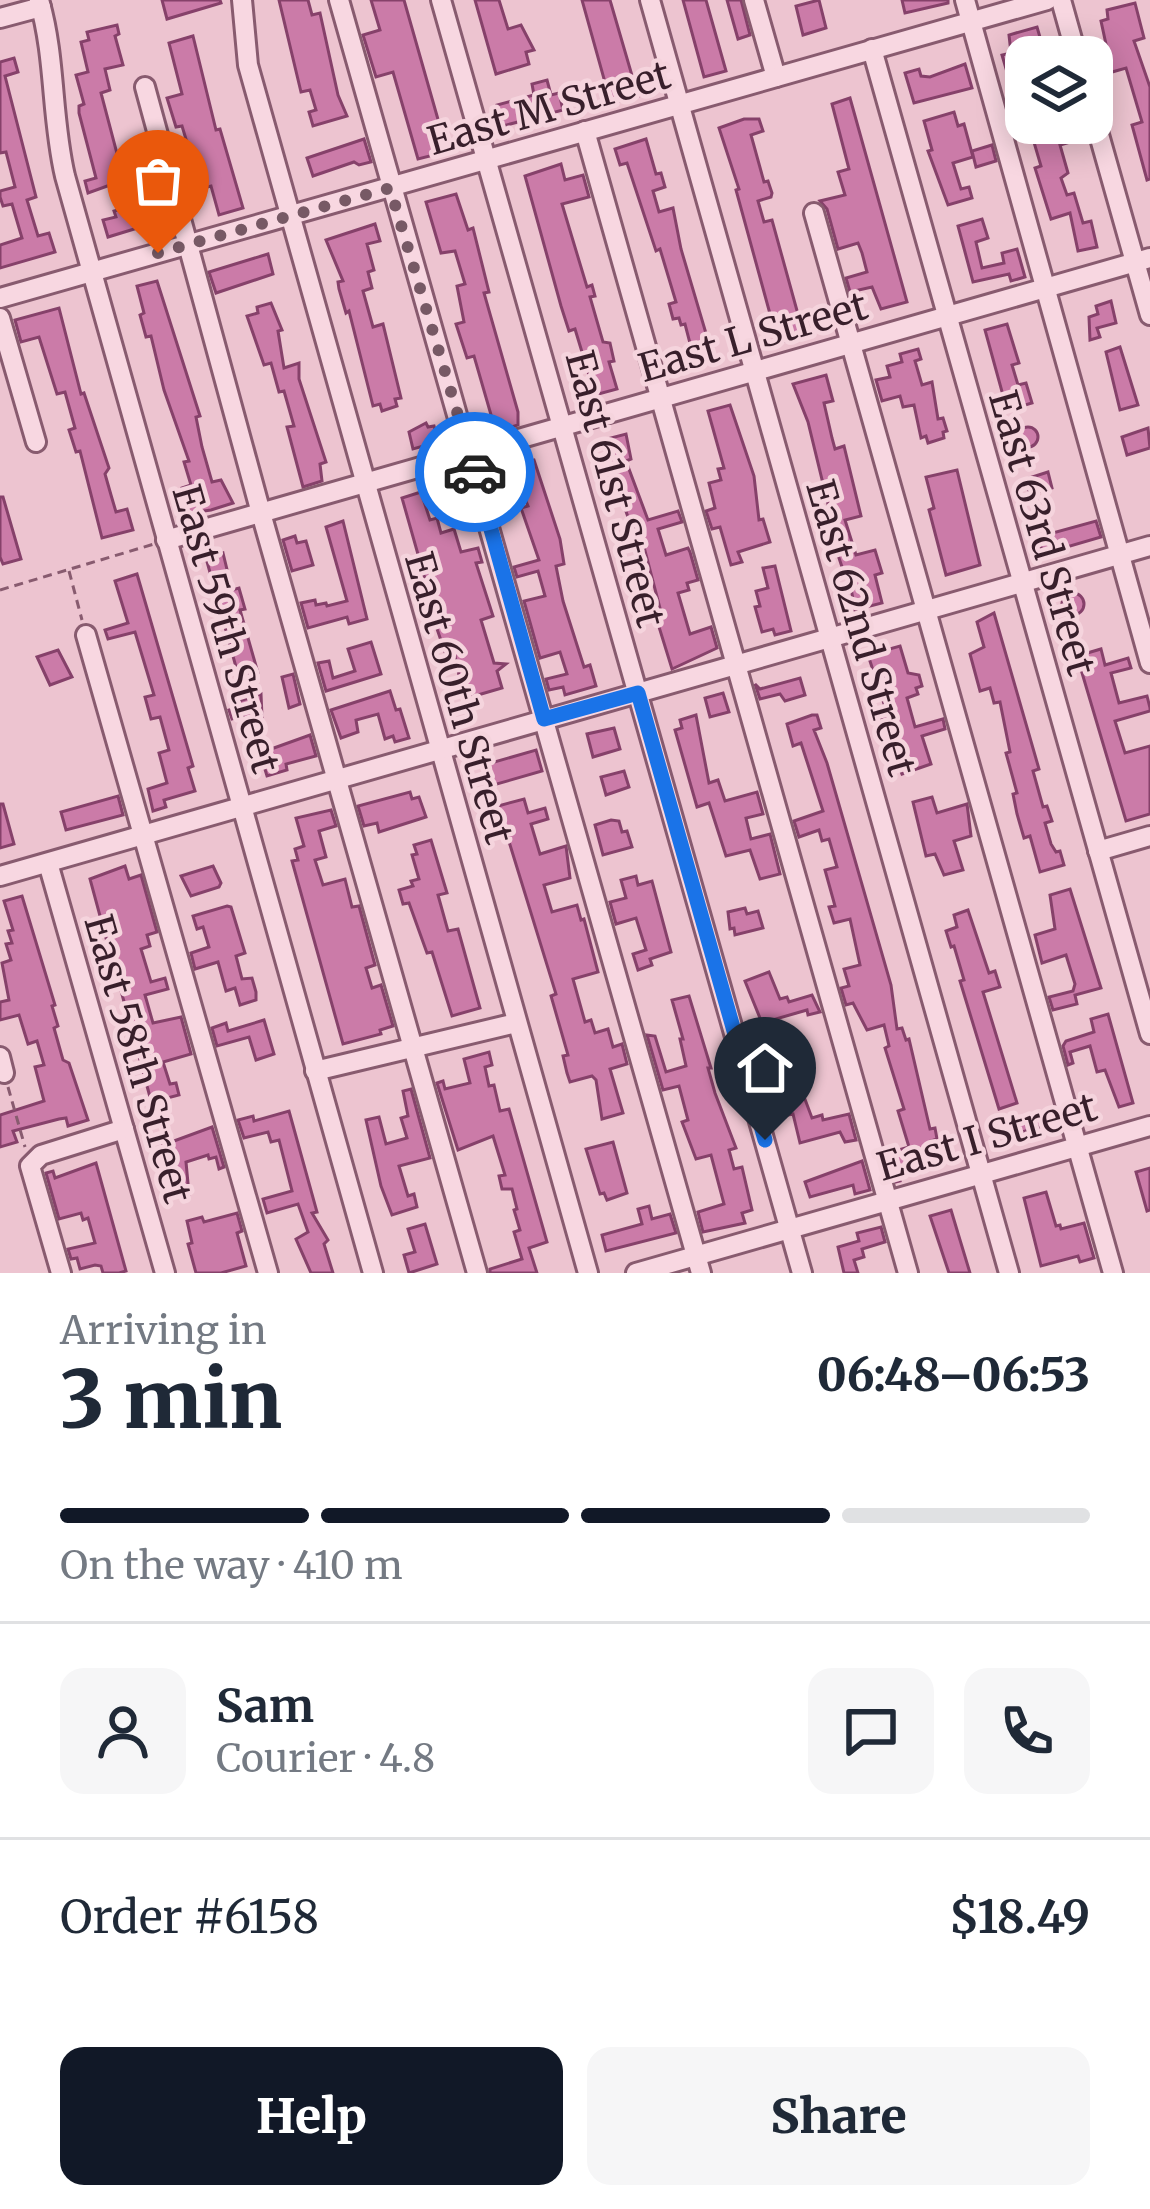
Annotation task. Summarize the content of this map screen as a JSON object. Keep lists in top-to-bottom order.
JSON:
{
  "streets": {
    "street": [
      "East M Street",
      "East L Street",
      "East 61st Street",
      "East 63rd Street",
      "East 62nd Street",
      "East 59th Street",
      "East 60th Street",
      "East 58th Street",
      "East I Street"
    ]
  },
  "crossings": [
    ["East M Street", "East 61st Street"],
    ["East M Street", "East 63rd Street"],
    ["East M Street", "East 62nd Street"],
    ["East M Street", "East 59th Street"],
    ["East M Street", "East 60th Street"],
    ["East L Street", "East 61st Street"],
    ["East L Street", "East 63rd Street"],
    ["East L Street", "East 62nd Street"],
    ["East L Street", "East 59th Street"],
    ["East L Street", "East 60th Street"],
    ["East 61st Street", "East I Street"],
    ["East 62nd Street", "East I Street"]
  ],
  "page": {
    "heading": ["3 min", "Arriving in", "06:48–06:53"],
    "panel": [
      "Sam",
      "Courier · 4.8",
      "Order #6158",
      "$18.49"
    ],
    "bar": "On the way · 410 m",
    "buttons": ["Help", "Share"]
  }
}
